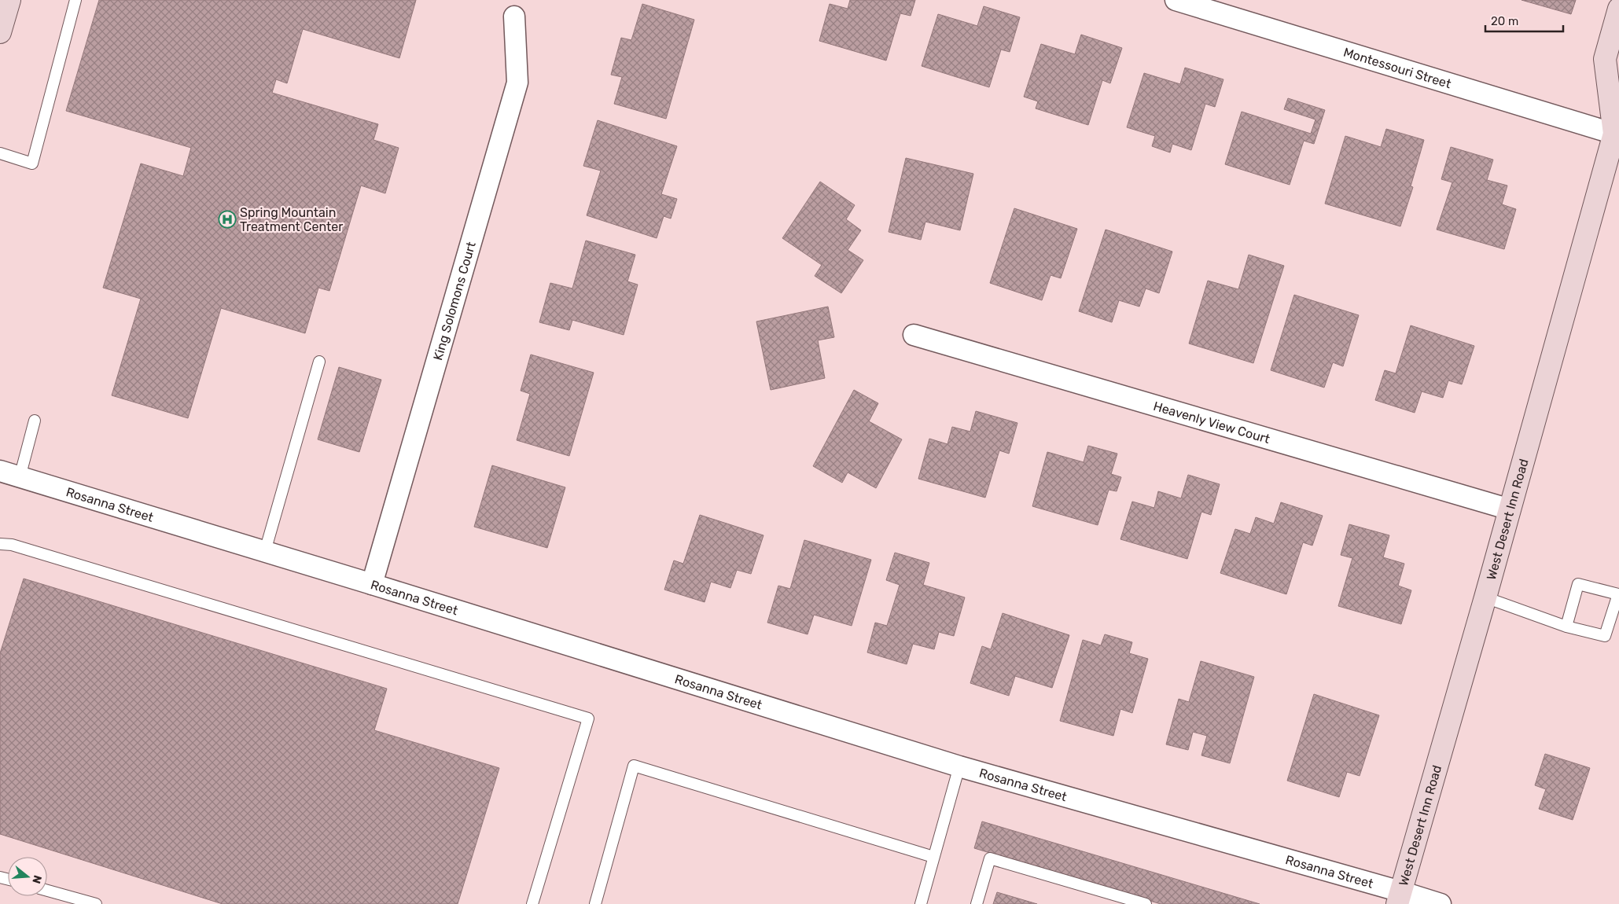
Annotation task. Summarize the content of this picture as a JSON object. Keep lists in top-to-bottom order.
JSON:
{
  "streets": {
    "main road": ["West Desert Inn Road"],
    "street": [
      "Montessouri Street",
      "King Solomons Court",
      "Heavenly View Court",
      "Rosanna Street"
    ]
  },
  "crossings": [
    ["Montessouri Street", "West Desert Inn Road"],
    ["King Solomons Court", "Rosanna Street"],
    ["Heavenly View Court", "West Desert Inn Road"],
    ["Rosanna Street", "West Desert Inn Road"]
  ],
  "places": {
    "hospital": ["Spring Mountain Treatment Center"]
  },
  "scale_bar": "20 m",
  "north": "right"
}
